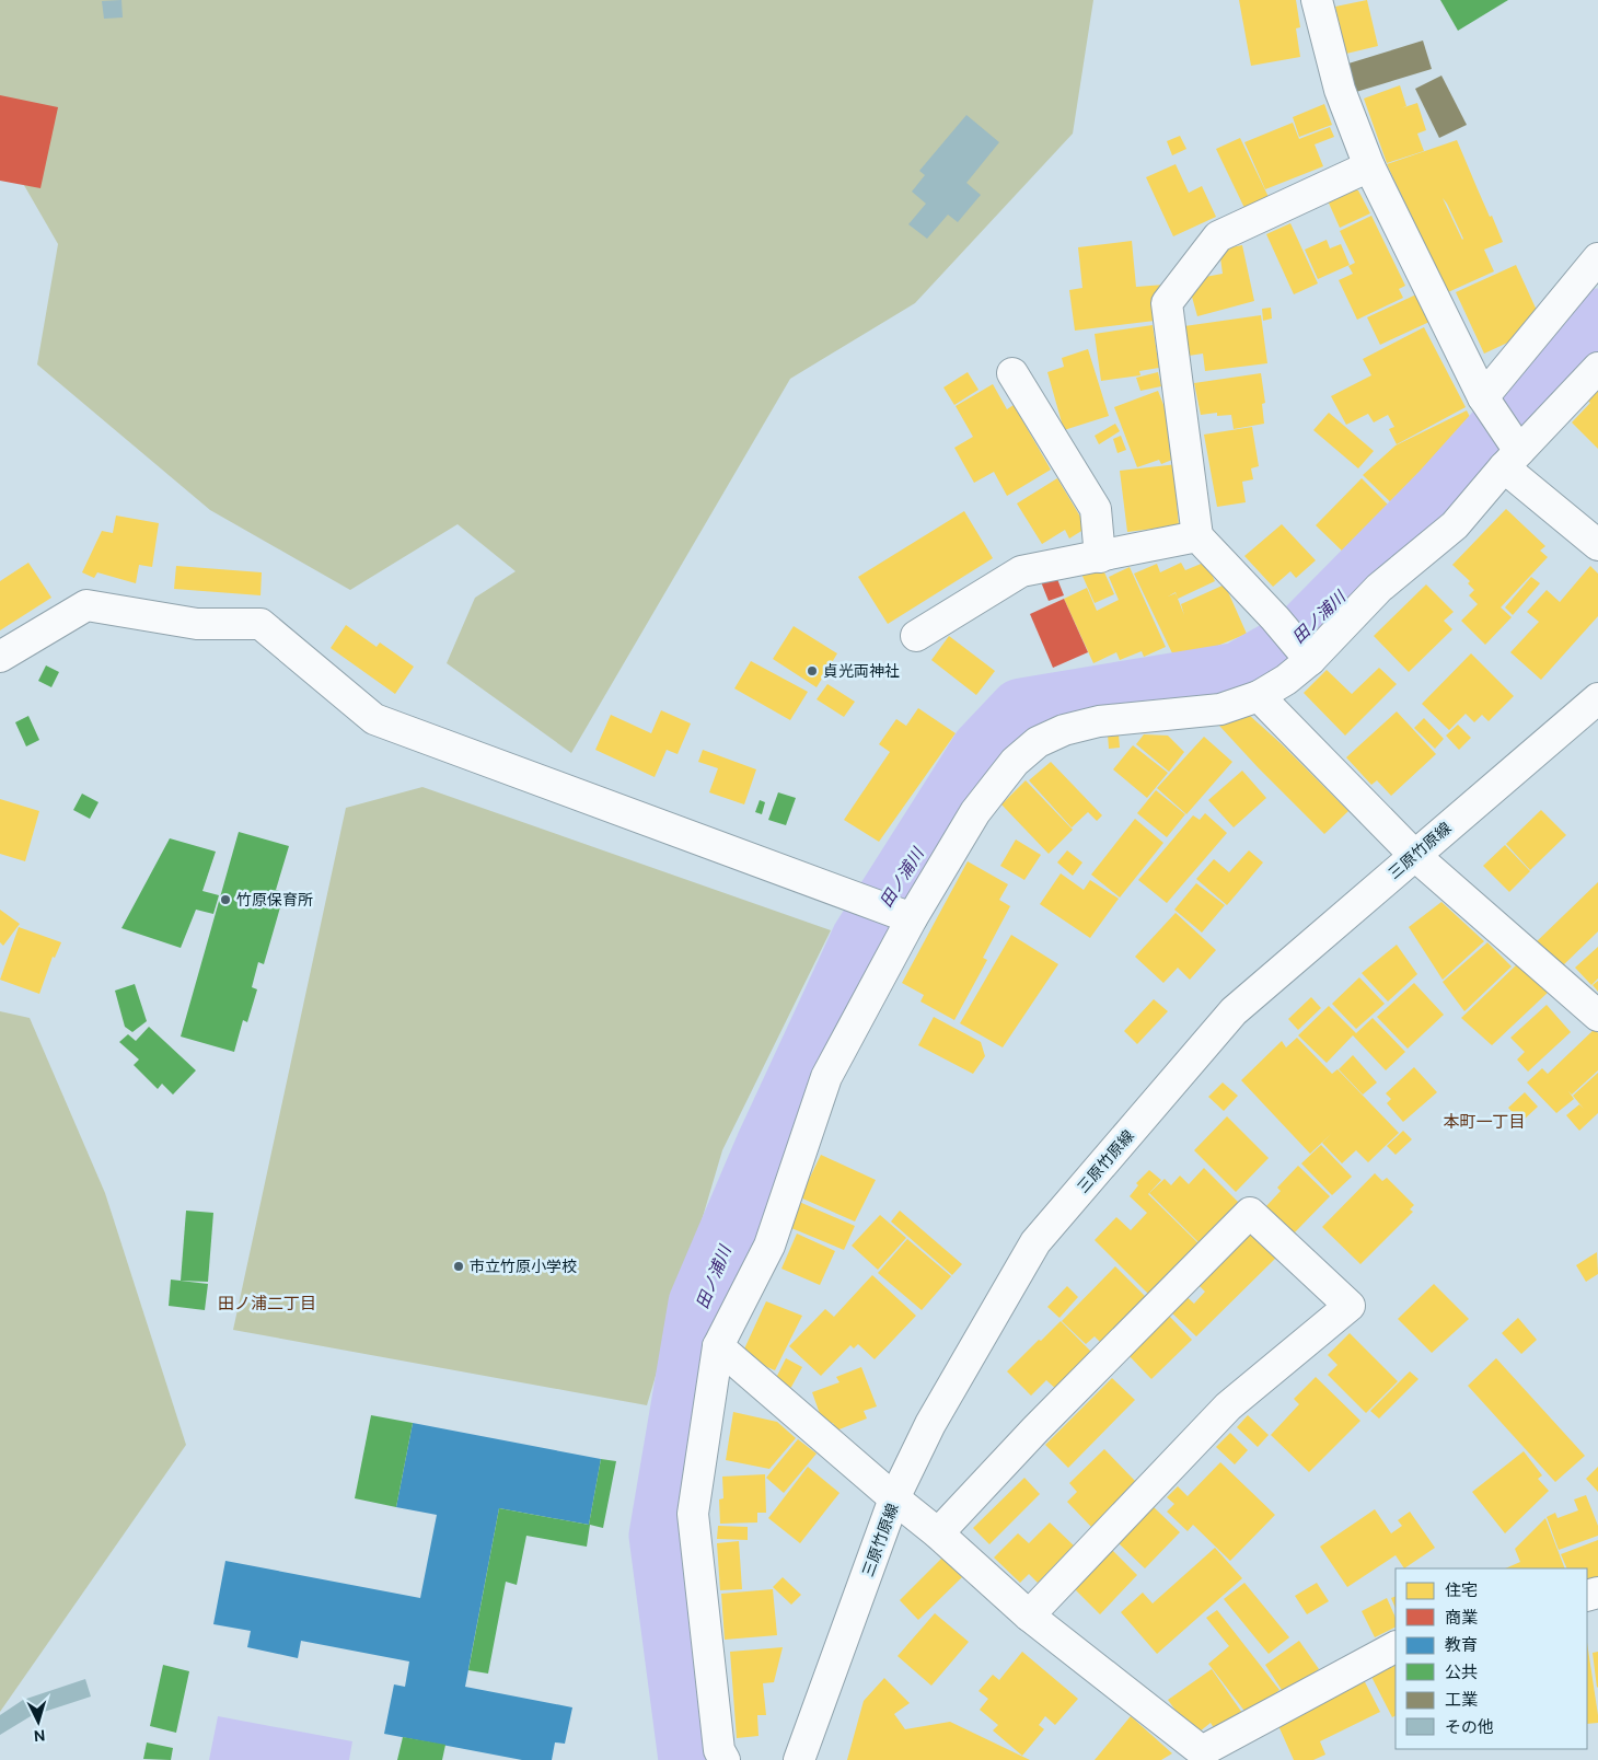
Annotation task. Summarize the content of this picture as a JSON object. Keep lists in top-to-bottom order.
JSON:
{
  "streets": {
    "street": ["三原竹原線"]
  },
  "districts": ["本町一丁目", "田ノ浦二丁目"],
  "water": ["田ノ浦川"],
  "places": ["貞光両神社", "竹原保育所", "市立竹原小学校"],
  "legend": [
    "住宅",
    "商業",
    "教育",
    "公共",
    "工業",
    "その他"
  ],
  "north": "bottom"
}
